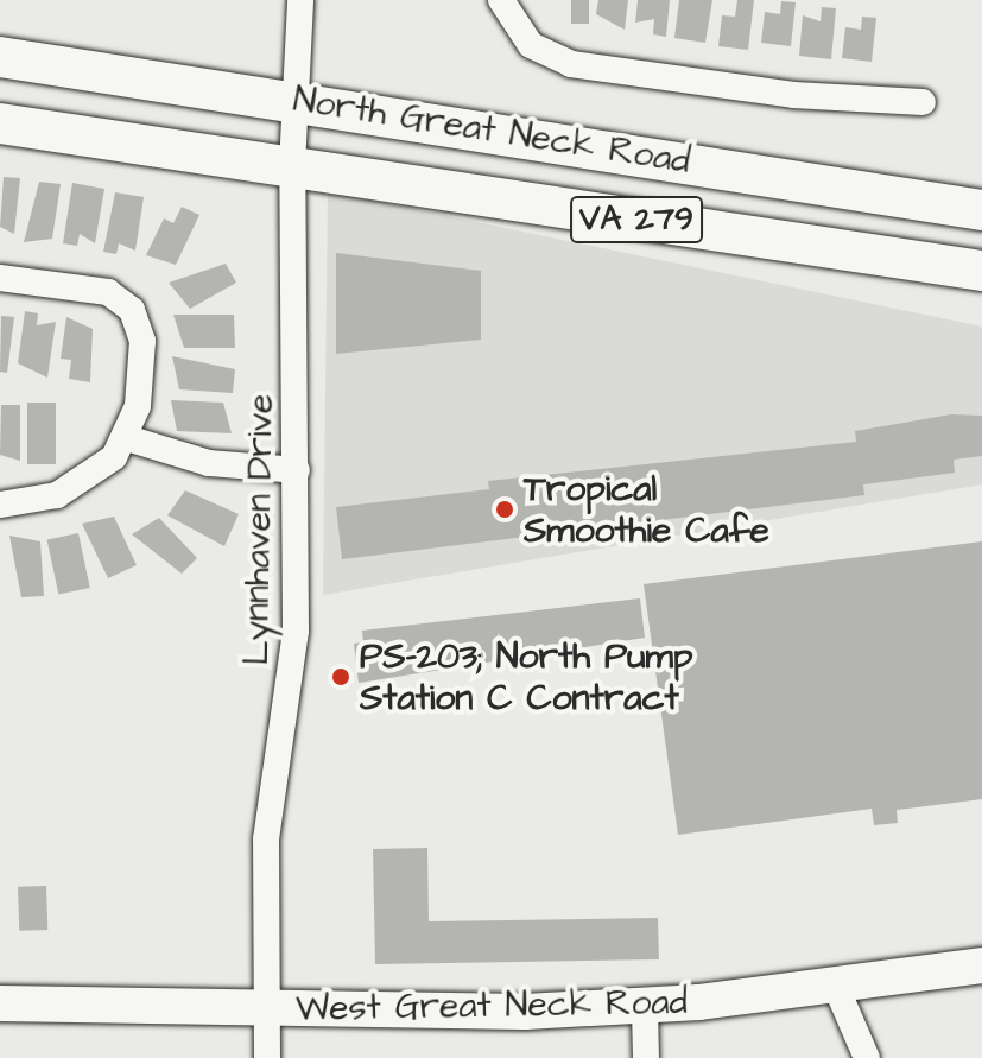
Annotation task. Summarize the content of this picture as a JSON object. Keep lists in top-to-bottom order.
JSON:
{
  "streets": {
    "main road": ["North Great Neck Road", "VA 279"],
    "street": ["Lynnhaven Drive", "West Great Neck Road"]
  },
  "crossings": [
    ["North Great Neck Road", "Lynnhaven Drive"],
    ["Lynnhaven Drive", "West Great Neck Road"]
  ],
  "places": ["Tropical Smoothie Cafe", "PS-203; North Pump Station C Contract"]
}
